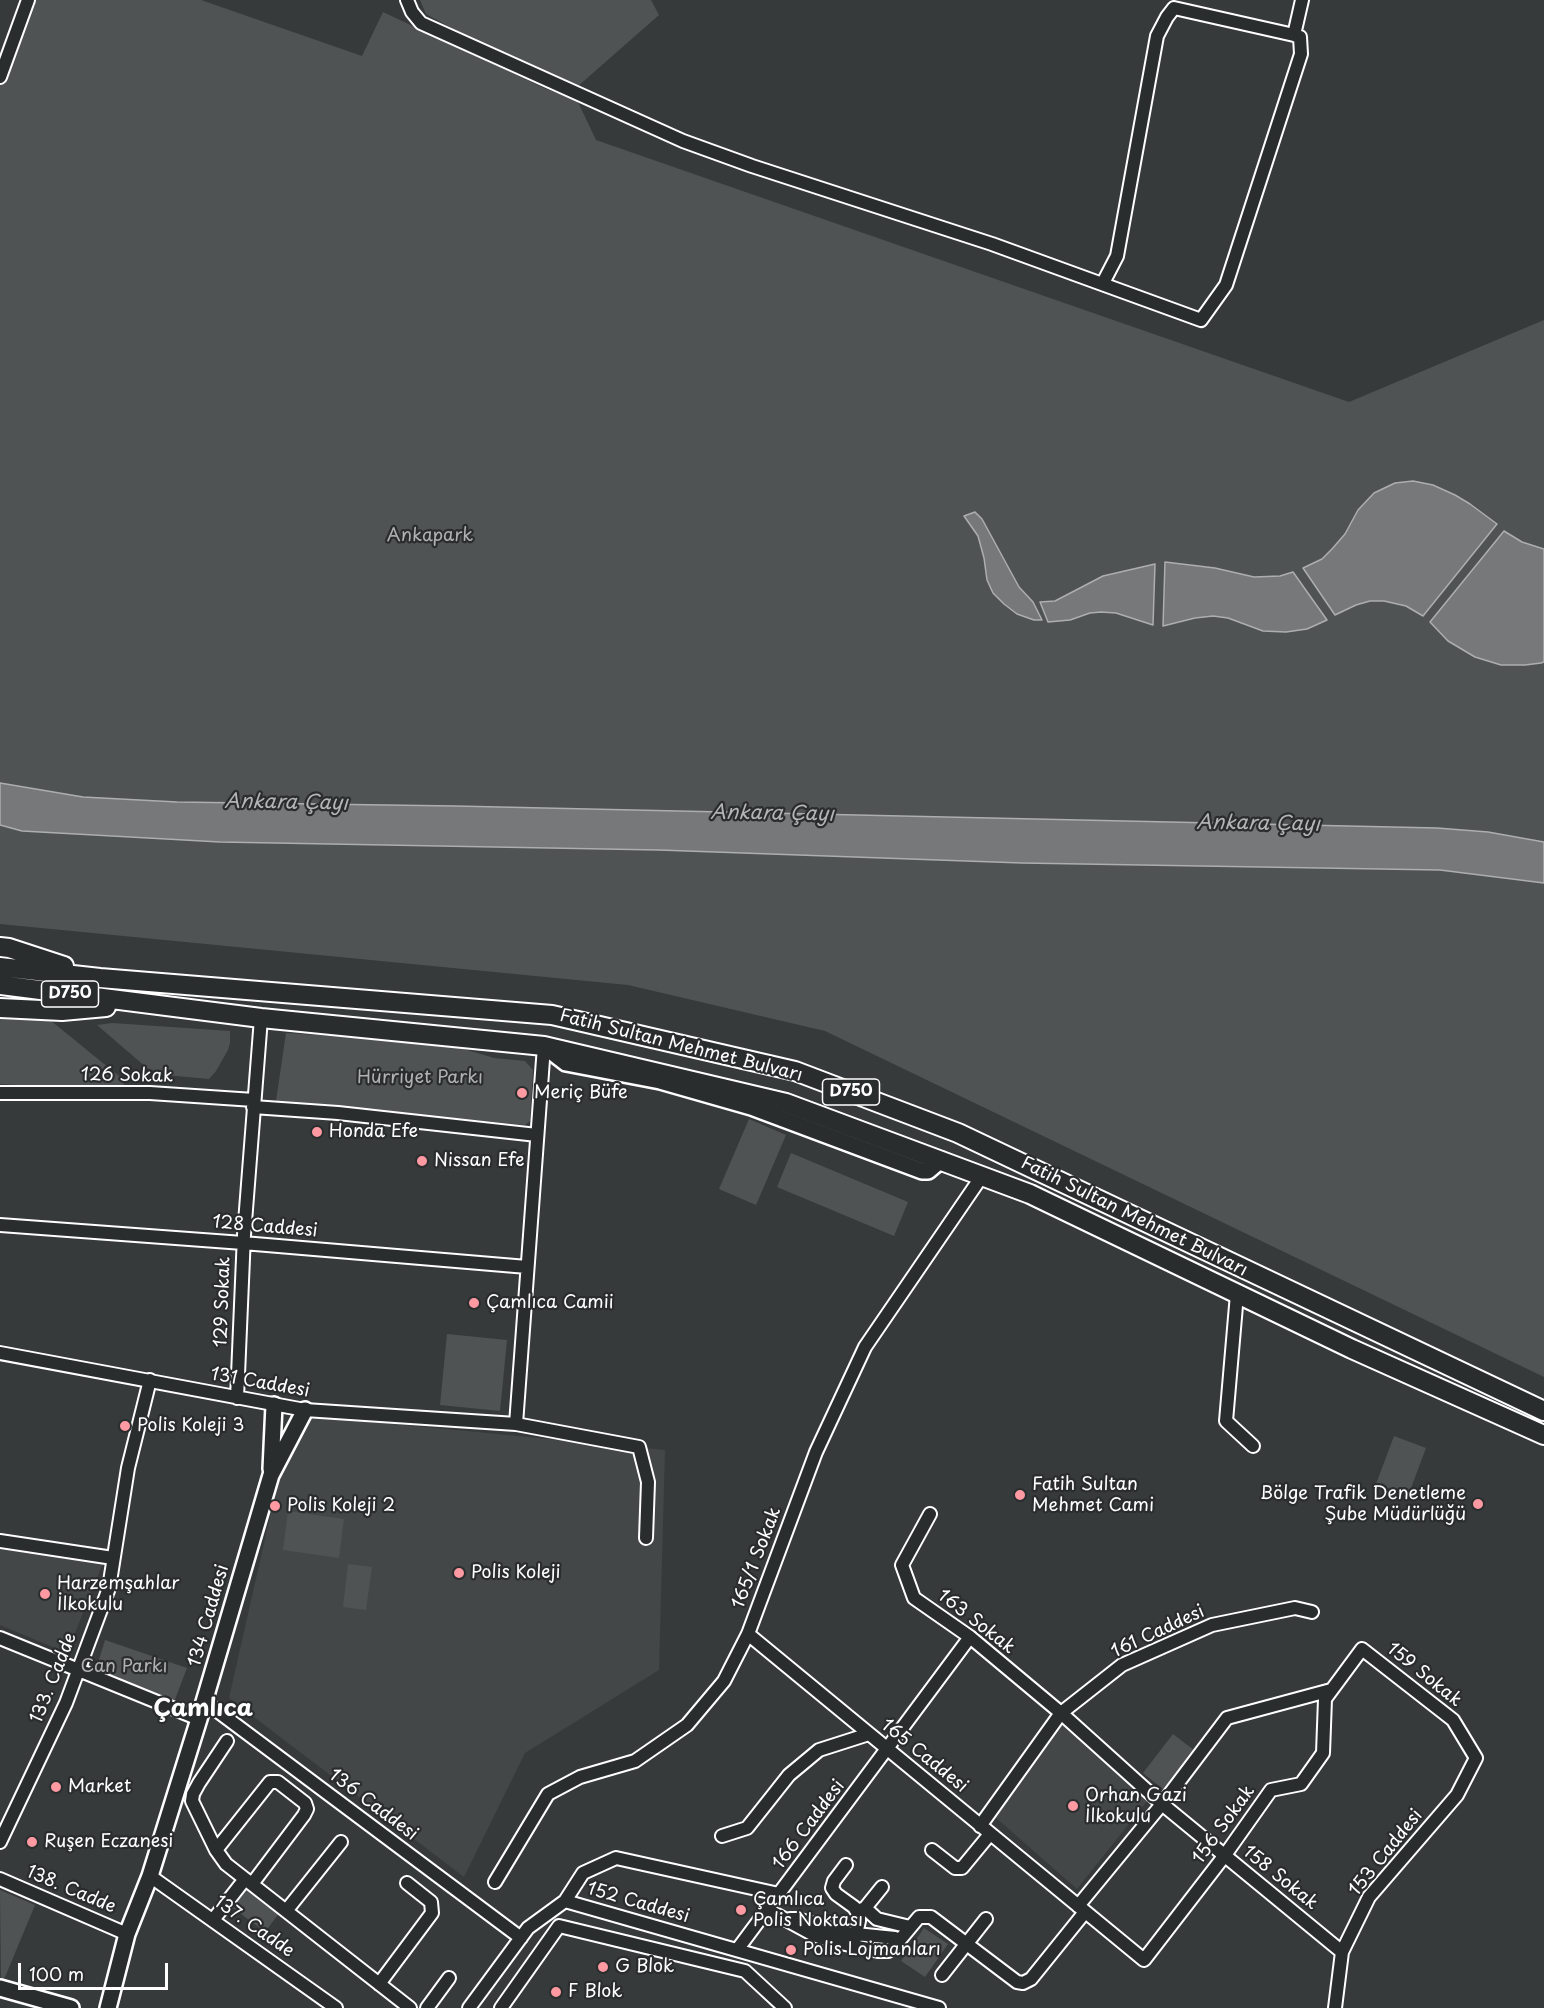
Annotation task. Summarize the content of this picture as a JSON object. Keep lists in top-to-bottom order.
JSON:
{
  "streets": {
    "highway": ["D750", "Fatih Sultan Mehmet Bulvarı"],
    "main road": ["134 Caddesi"],
    "street": [
      "126 Sokak",
      "128 Caddesi",
      "129 Sokak",
      "131 Caddesi",
      "165/1 Sokak",
      "163 Sokak",
      "161 Caddesi",
      "159 Sokak",
      "133. Cadde",
      "165 Caddesi",
      "136 Caddesi",
      "166 Caddesi",
      "156 Sokak",
      "153 Caddesi",
      "158 Sokak",
      "138. Cadde",
      "152 Caddesi",
      "137. Cadde"
    ]
  },
  "crossings": [
    ["Fatih Sultan Mehmet Bulvarı", "129 Sokak"],
    ["Fatih Sultan Mehmet Bulvarı", "165/1 Sokak"],
    ["126 Sokak", "129 Sokak"],
    ["128 Caddesi", "129 Sokak"],
    ["129 Sokak", "131 Caddesi"],
    ["131 Caddesi", "134 Caddesi"],
    ["131 Caddesi", "133. Cadde"],
    ["165/1 Sokak", "165 Caddesi"],
    ["134 Caddesi", "136 Caddesi"],
    ["134 Caddesi", "138. Cadde"],
    ["134 Caddesi", "137. Cadde"],
    ["163 Sokak", "161 Caddesi"],
    ["163 Sokak", "166 Caddesi"],
    ["163 Sokak", "158 Sokak"],
    ["161 Caddesi", "165 Caddesi"],
    ["161 Caddesi", "158 Sokak"],
    ["159 Sokak", "156 Sokak"],
    ["159 Sokak", "153 Caddesi"],
    ["165 Caddesi", "166 Caddesi"],
    ["165 Caddesi", "156 Sokak"],
    ["136 Caddesi", "152 Caddesi"],
    ["166 Caddesi", "152 Caddesi"],
    ["156 Sokak", "158 Sokak"],
    ["153 Caddesi", "158 Sokak"]
  ],
  "districts": ["Çamlıca"],
  "water": ["Ankara Çayı"],
  "parks": ["Ankapark", "Hürriyet Parkı", "Can Parkı"],
  "places": [
    "Meriç Büfe",
    "Honda Efe",
    "Nissan Efe",
    "Çamlıca Camii",
    "Polis Koleji 3",
    "Fatih Sultan Mehmet Cami",
    "Bölge Trafik Denetleme Şube Müdürlüğü",
    "Polis Koleji 2",
    "Polis Koleji",
    "Harzemşahlar İlkokulu",
    "Market",
    "Orhan Gazi İlkokulu",
    "Ruşen Eczanesi",
    "Çamlıca Polis Noktası",
    "Polis Lojmanları",
    "G Blok",
    "F Blok"
  ],
  "scale_bar": "100 m"
}
